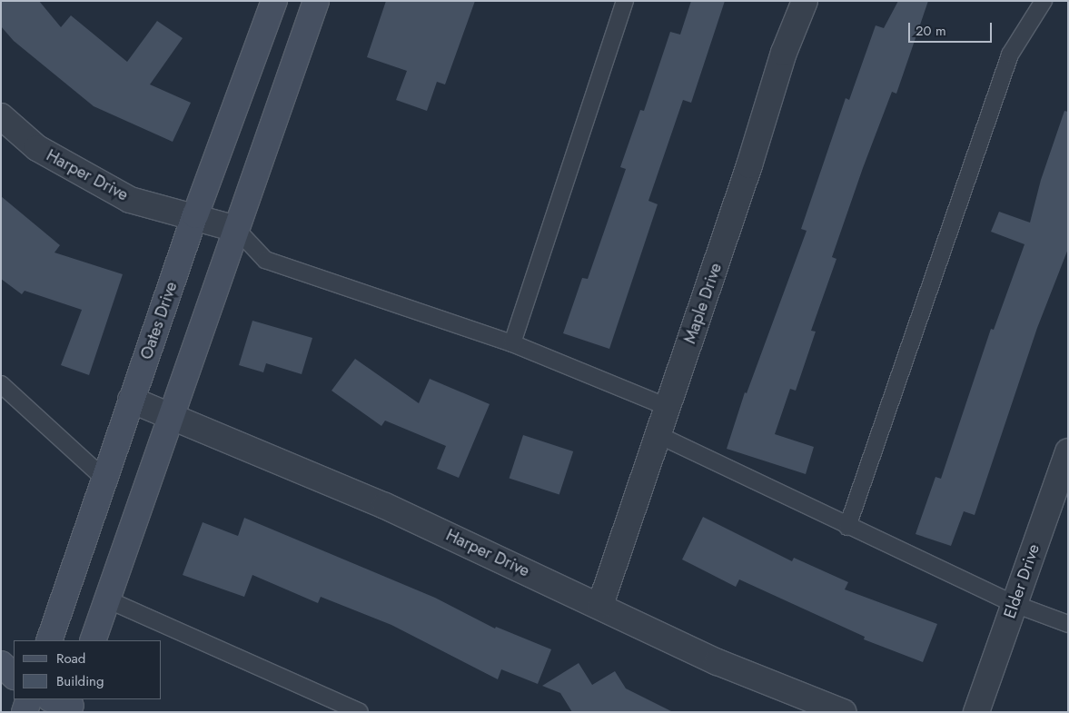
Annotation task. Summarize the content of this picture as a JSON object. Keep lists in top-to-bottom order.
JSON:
{
  "streets": {
    "main road": ["Oates Drive"],
    "street": ["Harper Drive", "Maple Drive", "Elder Drive"]
  },
  "crossings": [
    ["Harper Drive", "Maple Drive"],
    ["Harper Drive", "Oates Drive"]
  ],
  "legend": ["Road", "Building"],
  "scale_bar": "20 m"
}
